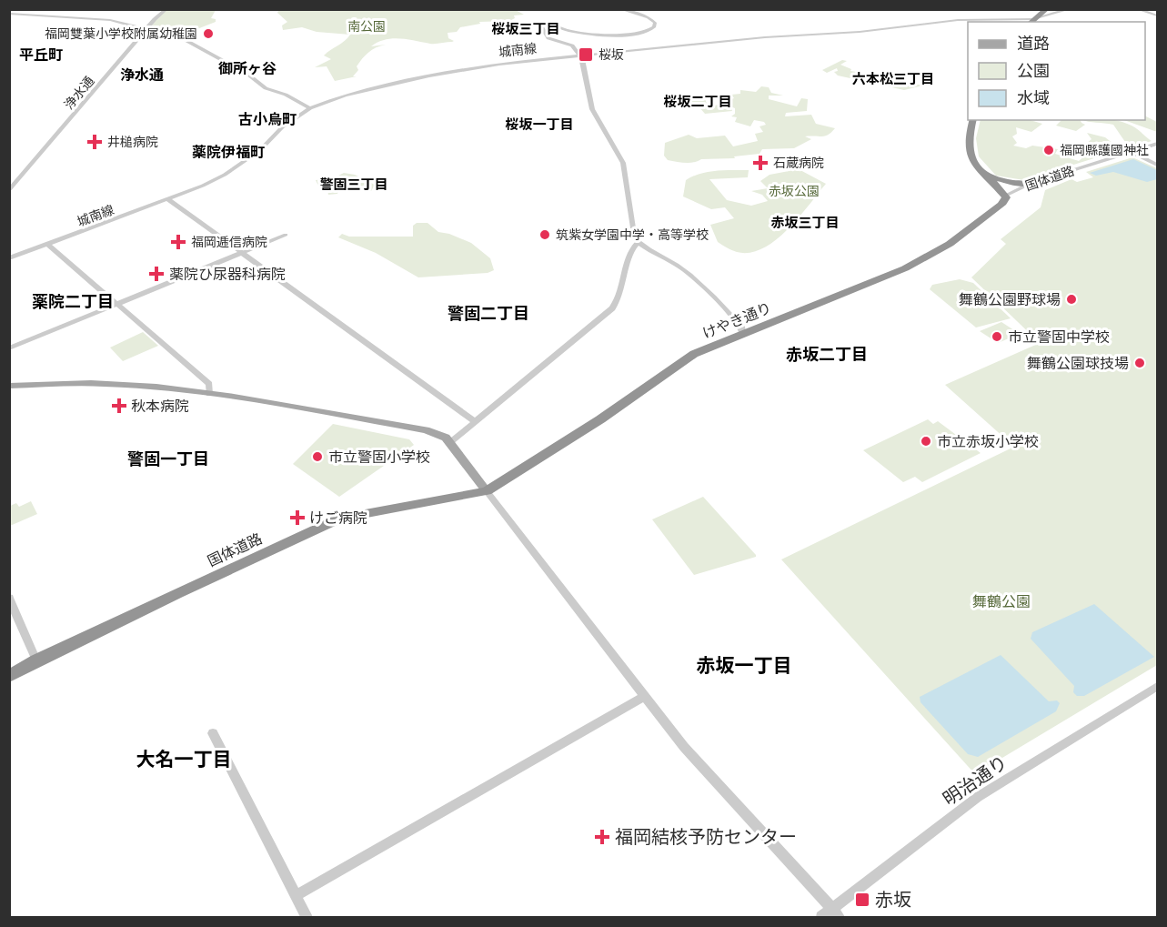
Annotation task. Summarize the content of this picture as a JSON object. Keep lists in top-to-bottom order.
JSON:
{
  "streets": {
    "highway": ["国体道路", "けやき通り"],
    "street": ["城南線", "浄水通", "明治通り"]
  },
  "crossings": [
    ["国体道路", "けやき通り"]
  ],
  "districts": [
    "桜坂三丁目",
    "平丘町",
    "御所ヶ谷",
    "浄水通",
    "六本松三丁目",
    "桜坂二丁目",
    "古小烏町",
    "桜坂一丁目",
    "薬院伊福町",
    "警固三丁目",
    "赤坂三丁目",
    "薬院二丁目",
    "警固二丁目",
    "赤坂二丁目",
    "警固一丁目",
    "赤坂一丁目",
    "大名一丁目"
  ],
  "parks": ["南公園", "赤坂公園", "舞鶴公園"],
  "places": {
    "other": [
      "福岡雙葉小学校附属幼稚園",
      "福岡縣護國神社",
      "筑紫女学園中学・高等学校",
      "舞鶴公園野球場",
      "市立警固中学校",
      "舞鶴公園球技場",
      "市立赤坂小学校",
      "市立警固小学校"
    ],
    "transit": ["桜坂", "赤坂"],
    "health": [
      "井槌病院",
      "石蔵病院",
      "福岡逓信病院",
      "薬院ひ尿器科病院",
      "秋本病院",
      "けご病院",
      "福岡結核予防センター"
    ]
  },
  "legend": ["道路", "公園", "水域"]
}
